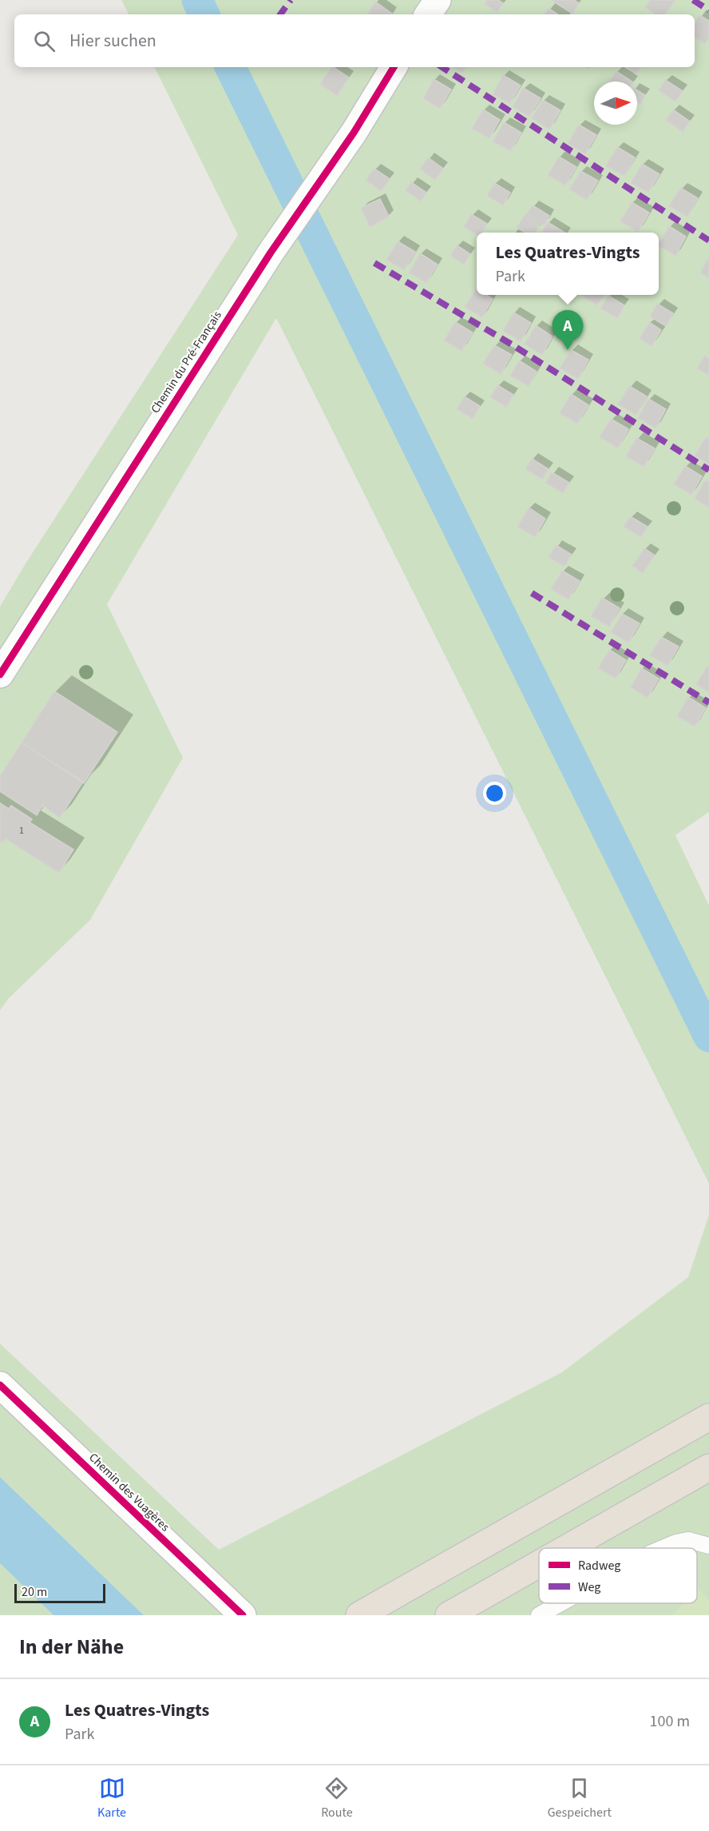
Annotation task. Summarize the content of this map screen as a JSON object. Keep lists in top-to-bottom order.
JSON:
{
  "streets": {
    "street": ["Chemin du Pré-Français", "Chemin des Vuagères"]
  },
  "house_numbers": ["1"],
  "legend": ["Radweg", "Weg"],
  "scale_bar": "20 m",
  "north": "right",
  "page": {
    "search": "Hier suchen",
    "popup": ["Les Quatres-Vingts", "Park"],
    "pins": "A",
    "scale": "20 m",
    "heading": "In der Nähe",
    "list": [
      {
        "mark": "A",
        "name": "Les Quatres-Vingts",
        "note": "Park",
        "value": "100 m"
      }
    ],
    "nav": ["Karte", "Route", "Gespeichert"]
  }
}
